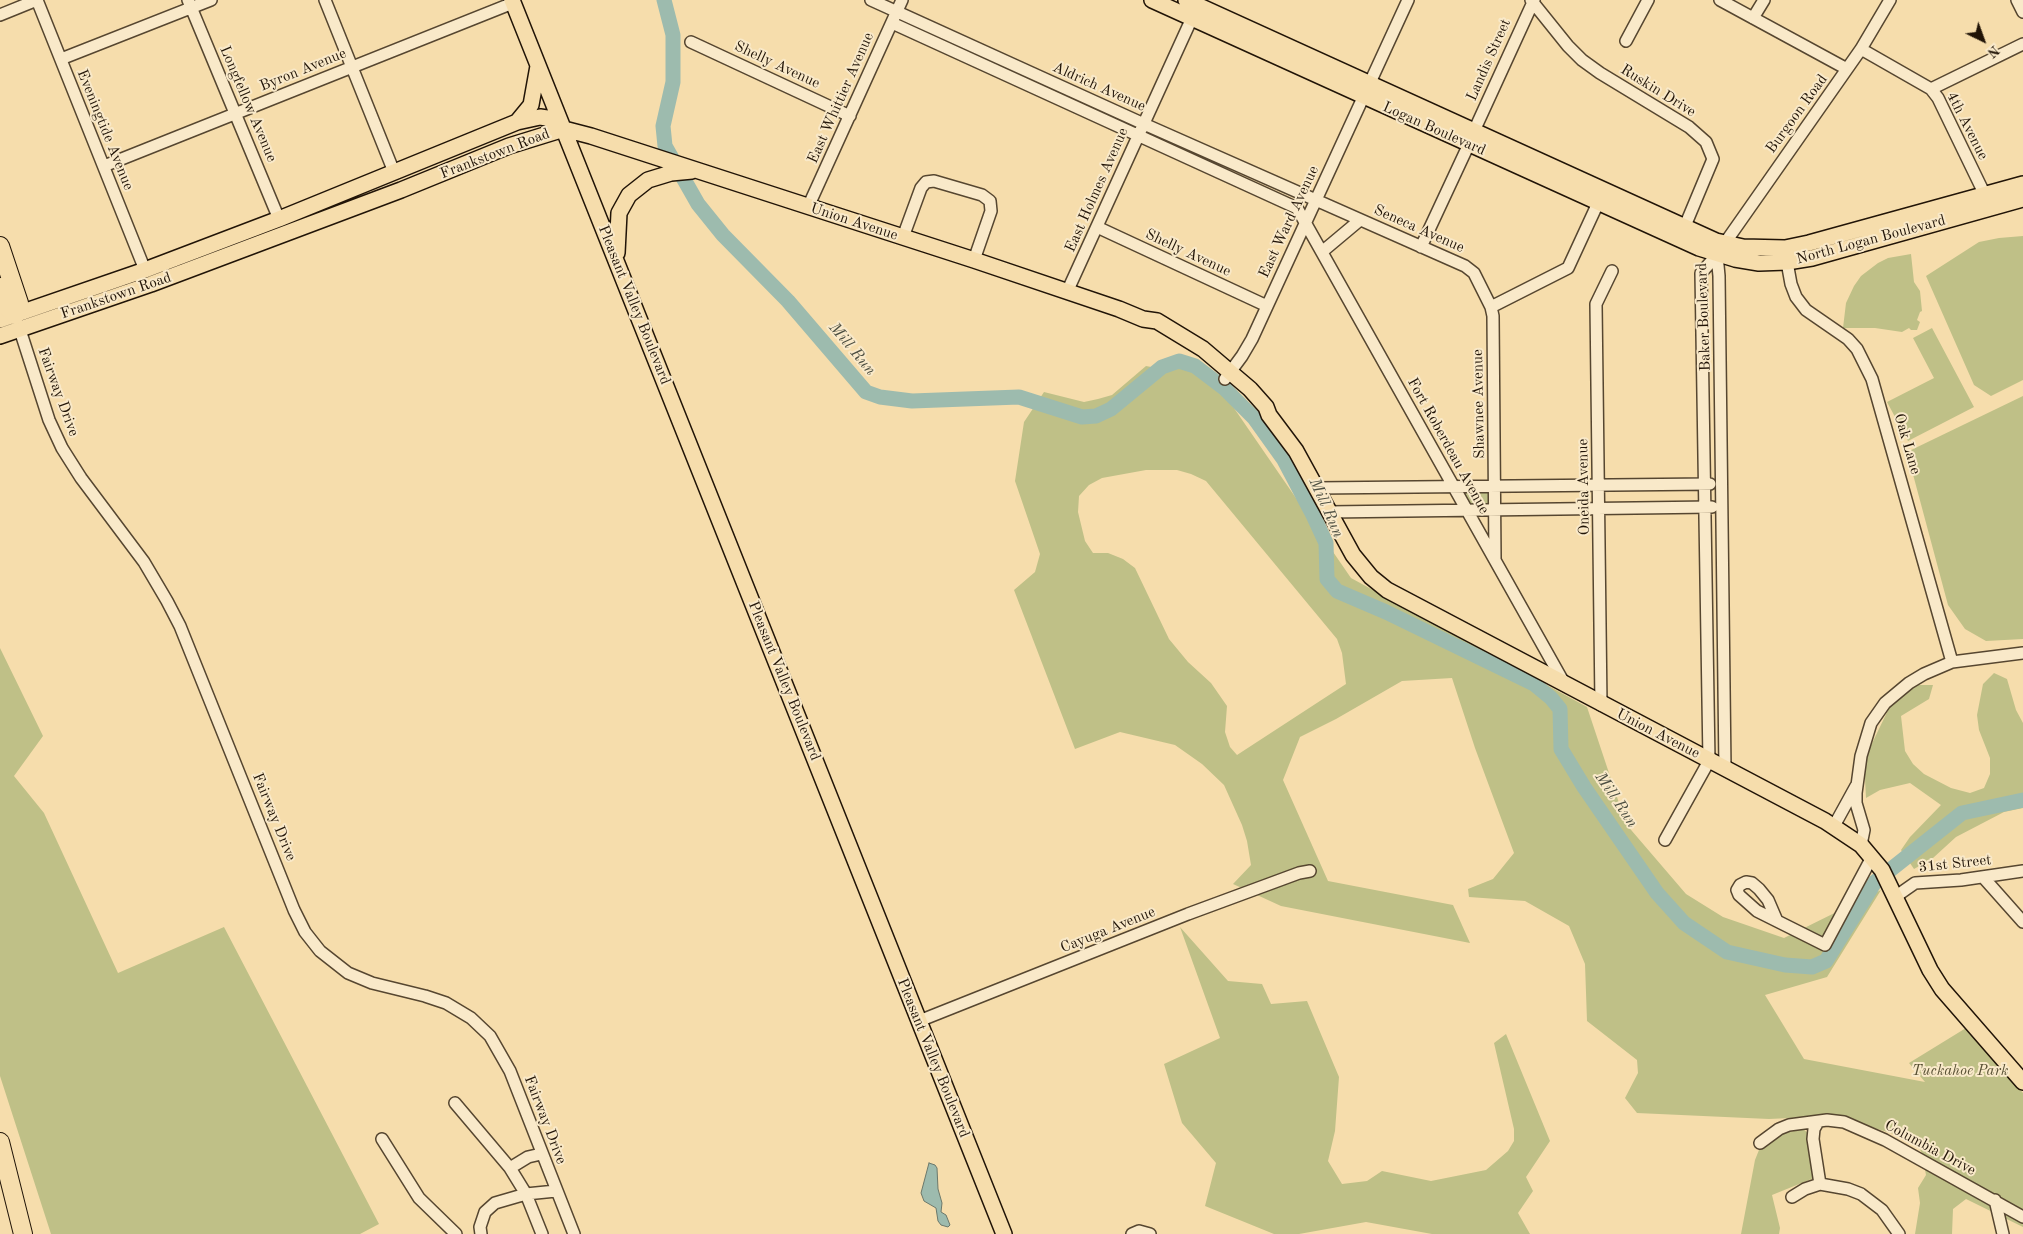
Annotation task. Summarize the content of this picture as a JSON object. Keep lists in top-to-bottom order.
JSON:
{
  "streets": {
    "main road": [
      "Logan Boulevard",
      "Frankstown Road",
      "Union Avenue",
      "North Logan Boulevard",
      "Pleasant Valley Boulevard"
    ],
    "street": [
      "Landis Street",
      "Shelly Avenue",
      "Byron Avenue",
      "Aldrich Avenue",
      "Ruskin Drive",
      "East Whittier Avenue",
      "Longfellow Avenue",
      "Burgoon Road",
      "4th Avenue",
      "Eveningtide Avenue",
      "East Holmes Avenue",
      "East Ward Avenue",
      "Seneca Avenue",
      "Baker Boulevard",
      "Fairway Drive",
      "Shawnee Avenue",
      "Oak Lane",
      "Fort Roberdeau Avenue",
      "Oneida Avenue",
      "31st Street",
      "Cayuga Avenue",
      "Columbia Drive"
    ]
  },
  "crossings": [
    ["Landis Street", "Ruskin Drive"],
    ["Landis Street", "Logan Boulevard"],
    ["Landis Street", "Seneca Avenue"],
    ["Shelly Avenue", "East Whittier Avenue"],
    ["Shelly Avenue", "East Holmes Avenue"],
    ["Shelly Avenue", "East Ward Avenue"],
    ["Byron Avenue", "Longfellow Avenue"],
    ["Byron Avenue", "Eveningtide Avenue"],
    ["Byron Avenue", "Pleasant Valley Boulevard"],
    ["Aldrich Avenue", "East Whittier Avenue"],
    ["Aldrich Avenue", "East Holmes Avenue"],
    ["Aldrich Avenue", "East Ward Avenue"],
    ["Aldrich Avenue", "Seneca Avenue"],
    ["Aldrich Avenue", "Fort Roberdeau Avenue"],
    ["Ruskin Drive", "Logan Boulevard"],
    ["East Whittier Avenue", "Union Avenue"],
    ["Longfellow Avenue", "Frankstown Road"],
    ["Burgoon Road", "4th Avenue"],
    ["Burgoon Road", "Logan Boulevard"],
    ["Burgoon Road", "North Logan Boulevard"],
    ["Burgoon Road", "Baker Boulevard"],
    ["4th Avenue", "North Logan Boulevard"],
    ["Logan Boulevard", "East Holmes Avenue"],
    ["Logan Boulevard", "East Ward Avenue"],
    ["Logan Boulevard", "North Logan Boulevard"],
    ["Logan Boulevard", "Baker Boulevard"],
    ["Eveningtide Avenue", "Frankstown Road"],
    ["Frankstown Road", "Union Avenue"],
    ["Frankstown Road", "Pleasant Valley Boulevard"],
    ["Frankstown Road", "Fairway Drive"],
    ["East Holmes Avenue", "Union Avenue"],
    ["Union Avenue", "East Ward Avenue"],
    ["Union Avenue", "Pleasant Valley Boulevard"],
    ["Union Avenue", "Baker Boulevard"],
    ["Union Avenue", "Fort Roberdeau Avenue"],
    ["Union Avenue", "Oneida Avenue"],
    ["Union Avenue", "31st Street"],
    ["East Ward Avenue", "Seneca Avenue"],
    ["East Ward Avenue", "Fort Roberdeau Avenue"],
    ["Seneca Avenue", "Shawnee Avenue"],
    ["North Logan Boulevard", "Baker Boulevard"],
    ["North Logan Boulevard", "Oak Lane"],
    ["Pleasant Valley Boulevard", "Cayuga Avenue"],
    ["Shawnee Avenue", "Fort Roberdeau Avenue"]
  ],
  "water": ["Mill Run"],
  "parks": ["Tuckahoe Park"],
  "north": "bottom right"
}
